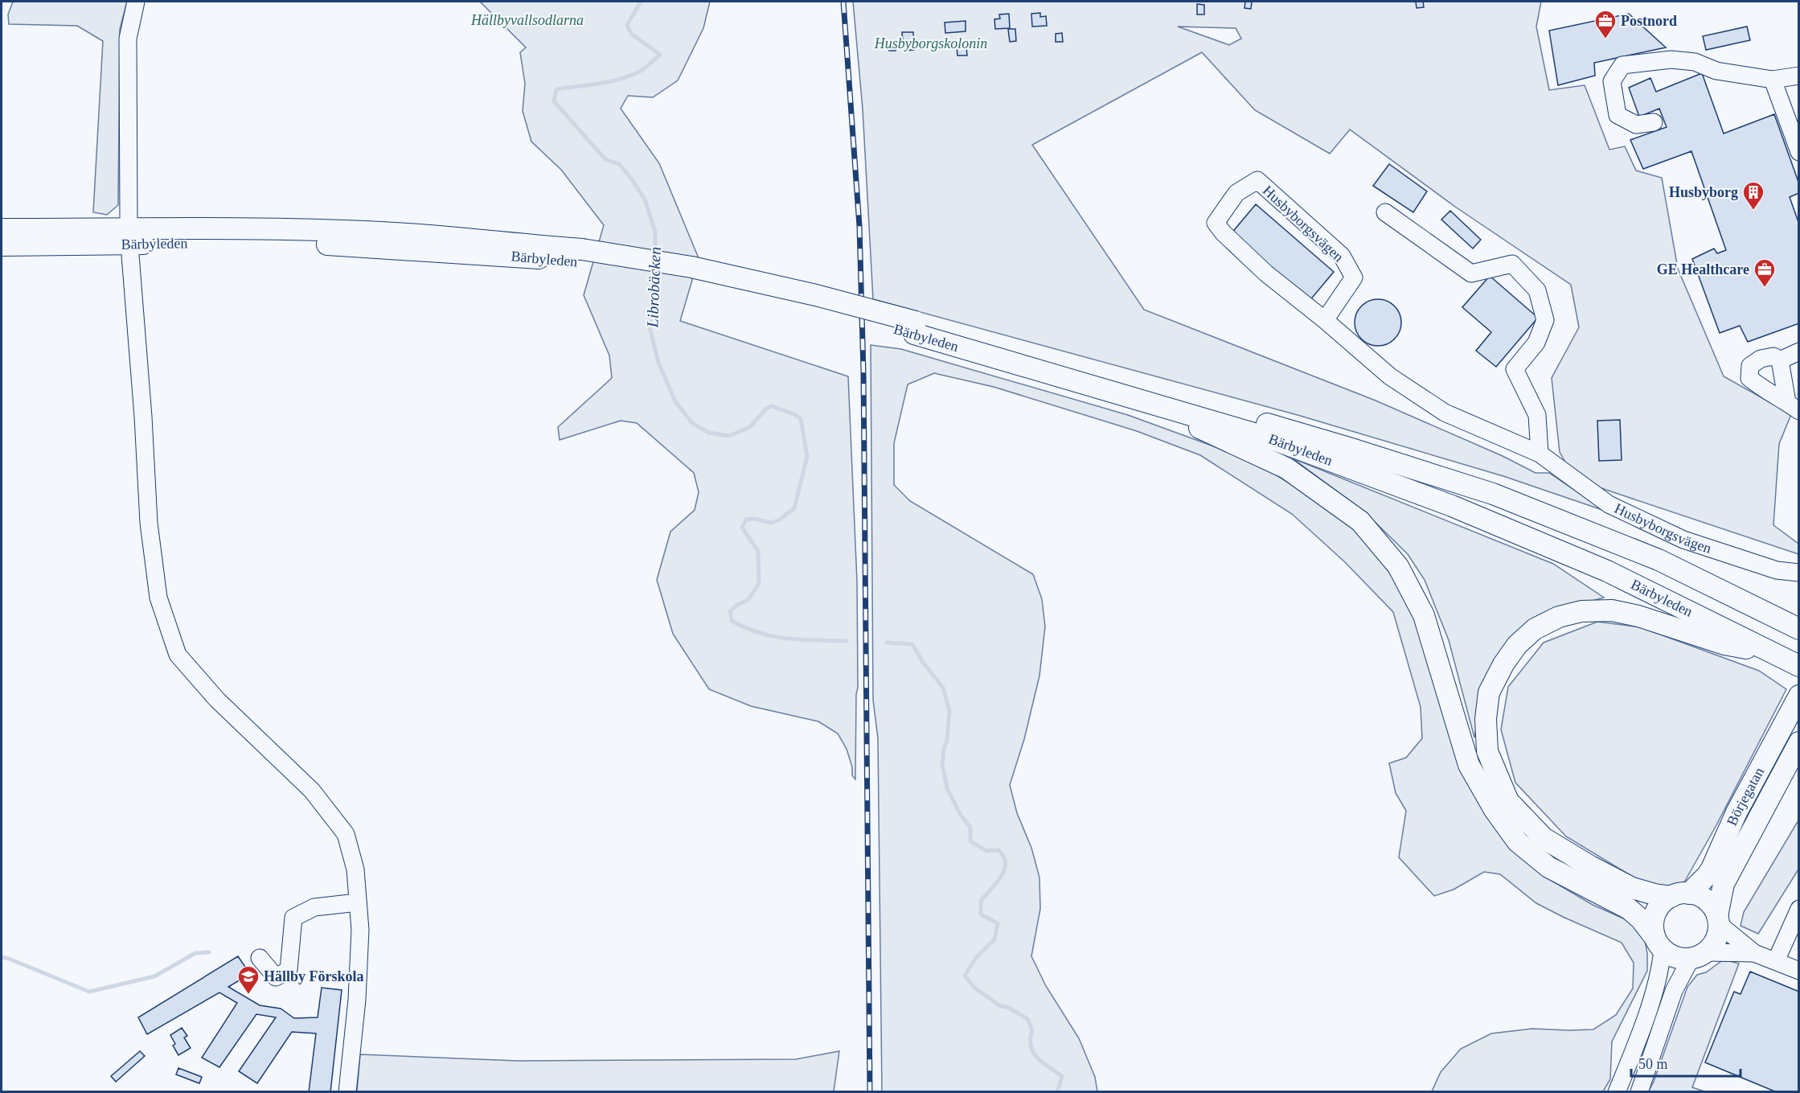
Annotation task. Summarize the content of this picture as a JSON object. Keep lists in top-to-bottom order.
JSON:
{
  "streets": {
    "main road": ["Bärbyleden", "Börjegatan"],
    "street": ["Husbyborgsvägen"]
  },
  "water": ["Librobäcken"],
  "parks": ["Hällbyvallsodlarna", "Husbyborgskolonin"],
  "places": {
    "office": ["Postnord", "GE Healthcare"],
    "building": ["Husbyborg"],
    "school or university": ["Hällby Förskola"]
  },
  "scale_bar": "50 m"
}
